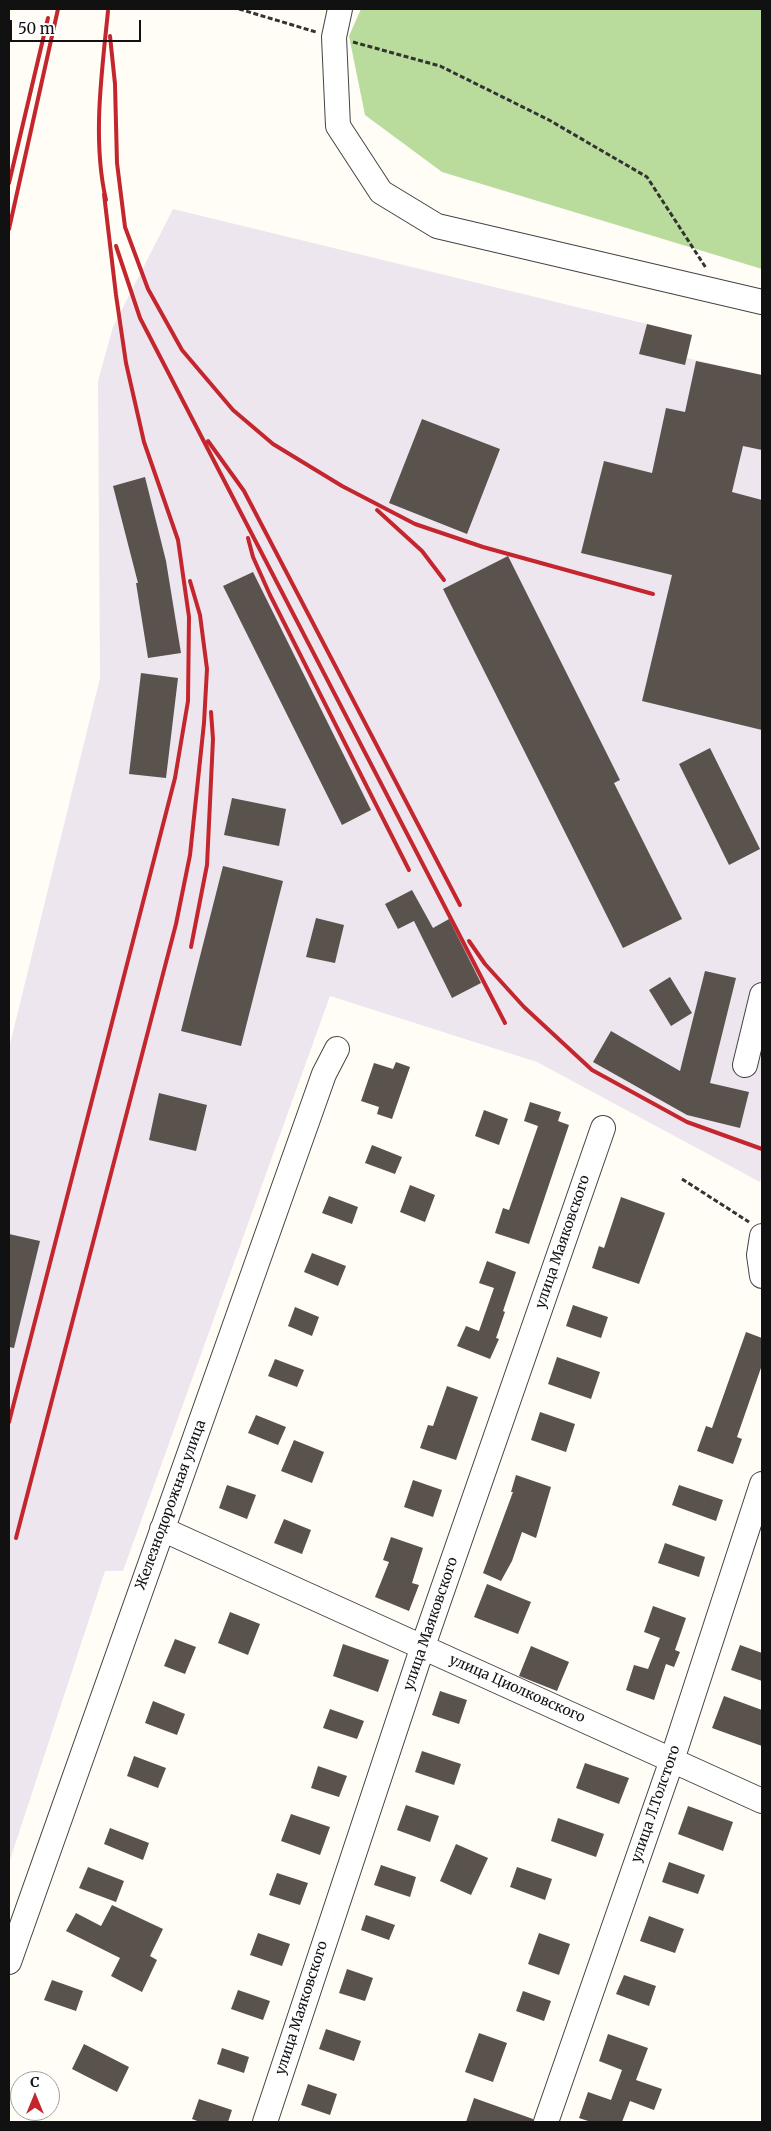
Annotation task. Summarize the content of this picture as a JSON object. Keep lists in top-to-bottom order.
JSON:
{
  "streets": {
    "street": [
      "улица Маяковского",
      "Железнодорожная улица",
      "улица Циолковского",
      "улица Л.Толстого"
    ]
  },
  "crossings": [
    ["улица Маяковского", "улица Циолковского"],
    ["Железнодорожная улица", "улица Циолковского"],
    ["улица Циолковского", "улица Л.Толстого"]
  ],
  "scale_bar": "50 m",
  "north": "top"
}
